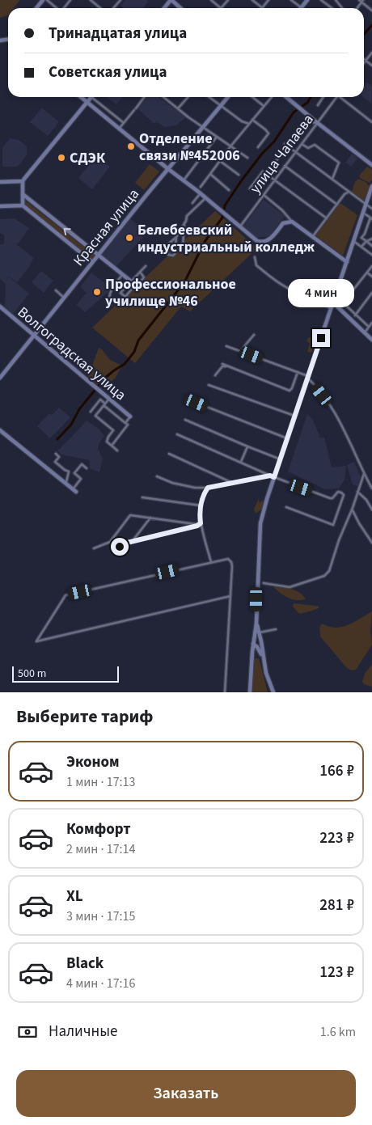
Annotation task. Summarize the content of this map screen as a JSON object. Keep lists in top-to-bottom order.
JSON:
{
  "streets": {
    "street": ["улица Чапаева", "Красная улица", "Волгоградская улица"]
  },
  "crossings": [
    ["Красная улица", "Волгоградская улица"]
  ],
  "places": [
    "Отделение связи №452006",
    "СДЭК",
    "Белебеевский индустриальный колледж",
    "Профессиональное училище №46"
  ],
  "scale_bar": "500 m",
  "page": {
    "banner": ["Тринадцатая улица", "Советская улица"],
    "bubble": "4 мин",
    "scale": "500 m",
    "heading": "Выберите тариф",
    "list": [
      {
        "name": "Эконом",
        "note": "1 мин · 17:13",
        "value": "166 ₽"
      },
      {
        "name": "Комфорт",
        "note": "2 мин · 17:14",
        "value": "223 ₽"
      },
      {
        "name": "XL",
        "note": "3 мин · 17:15",
        "value": "281 ₽"
      },
      {
        "name": "Black",
        "note": "4 мин · 17:16",
        "value": "123 ₽"
      }
    ],
    "pay": ["Наличные", "1.6 km"],
    "buttons": "Заказать"
  }
}
